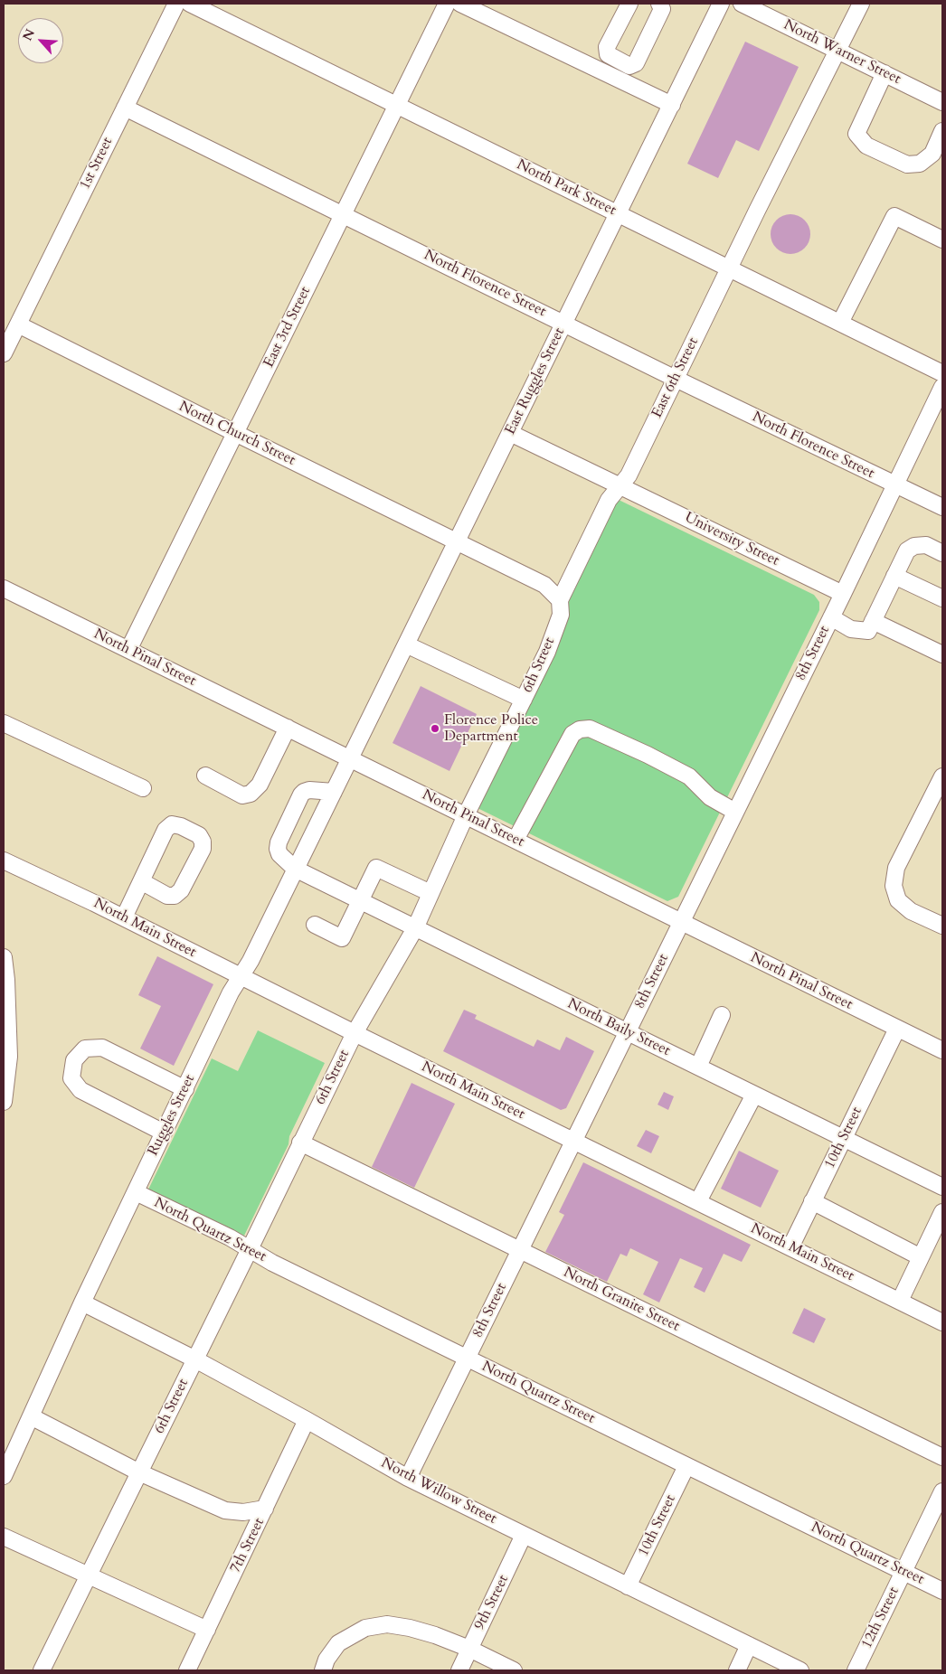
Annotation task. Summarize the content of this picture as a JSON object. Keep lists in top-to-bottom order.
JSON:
{
  "streets": {
    "street": [
      "North Warner Street",
      "1st Street",
      "North Park Street",
      "North Florence Street",
      "East 3rd Street",
      "East 6th Street",
      "East Ruggles Street",
      "North Church Street",
      "University Street",
      "8th Street",
      "North Pinal Street",
      "6th Street",
      "North Main Street",
      "North Baily Street",
      "Ruggles Street",
      "10th Street",
      "North Quartz Street",
      "North Granite Street",
      "North Willow Street",
      "7th Street",
      "9th Street",
      "12th Street"
    ]
  },
  "crossings": [
    ["North Warner Street", "East 6th Street"],
    ["1st Street", "North Florence Street"],
    ["1st Street", "North Church Street"],
    ["North Park Street", "East 3rd Street"],
    ["North Park Street", "East 6th Street"],
    ["North Park Street", "East Ruggles Street"],
    ["North Florence Street", "East 3rd Street"],
    ["North Florence Street", "East 6th Street"],
    ["North Florence Street", "East Ruggles Street"],
    ["North Florence Street", "8th Street"],
    ["East 3rd Street", "North Church Street"],
    ["East 3rd Street", "North Pinal Street"],
    ["East 6th Street", "University Street"],
    ["East 6th Street", "6th Street"],
    ["East Ruggles Street", "North Church Street"],
    ["East Ruggles Street", "University Street"],
    ["East Ruggles Street", "North Pinal Street"],
    ["East Ruggles Street", "Ruggles Street"],
    ["North Church Street", "6th Street"],
    ["University Street", "8th Street"],
    ["University Street", "6th Street"],
    ["8th Street", "North Pinal Street"],
    ["8th Street", "North Main Street"],
    ["8th Street", "North Baily Street"],
    ["8th Street", "North Quartz Street"],
    ["8th Street", "North Granite Street"],
    ["8th Street", "North Willow Street"],
    ["North Pinal Street", "6th Street"],
    ["North Pinal Street", "Ruggles Street"],
    ["North Pinal Street", "10th Street"],
    ["6th Street", "North Main Street"],
    ["6th Street", "North Baily Street"],
    ["6th Street", "North Quartz Street"],
    ["6th Street", "North Granite Street"],
    ["6th Street", "North Willow Street"],
    ["North Main Street", "Ruggles Street"],
    ["North Main Street", "10th Street"],
    ["North Baily Street", "Ruggles Street"],
    ["North Baily Street", "10th Street"],
    ["Ruggles Street", "North Quartz Street"],
    ["Ruggles Street", "North Willow Street"],
    ["10th Street", "North Quartz Street"],
    ["10th Street", "North Willow Street"],
    ["North Quartz Street", "12th Street"],
    ["North Willow Street", "7th Street"],
    ["North Willow Street", "9th Street"]
  ],
  "places": ["Florence Police Department"],
  "north": "top left"
}
